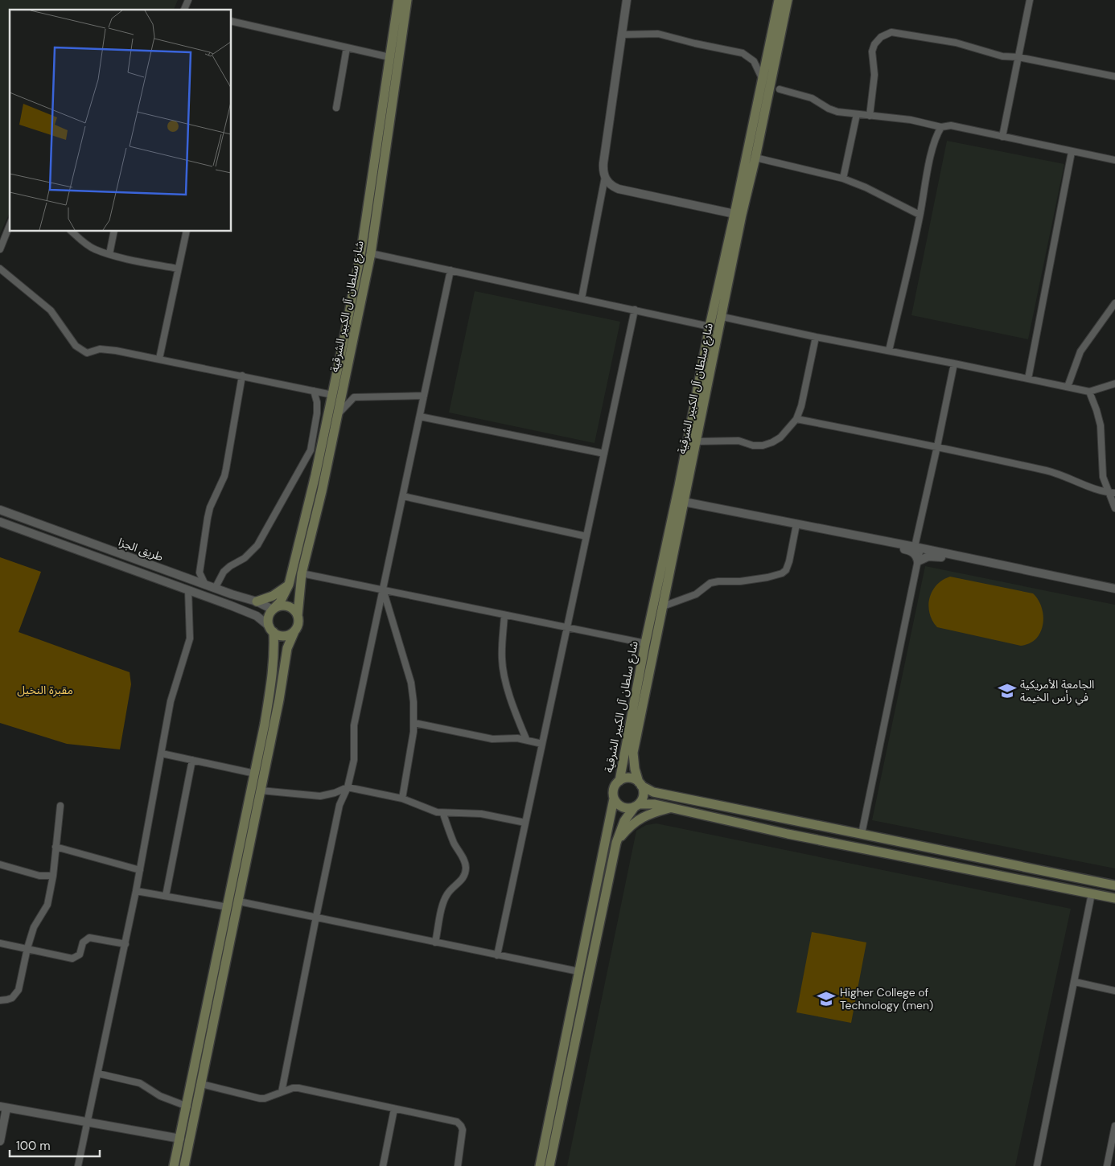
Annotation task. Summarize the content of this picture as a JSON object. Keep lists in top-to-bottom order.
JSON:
{
  "streets": {
    "main road": ["شارع سلطان آل الكبير الشرقية"],
    "street": ["طريق الجزا"]
  },
  "crossings": [
    ["شارع سلطان آل الكبير الشرقية", "طريق الجزا"]
  ],
  "parks": ["مقبرة النخيل"],
  "places": {
    "school or university": ["الجامعة الأمريكية في رأس الخيمة", "Higher College of Technology (men)"]
  },
  "scale_bar": "100 m"
}
